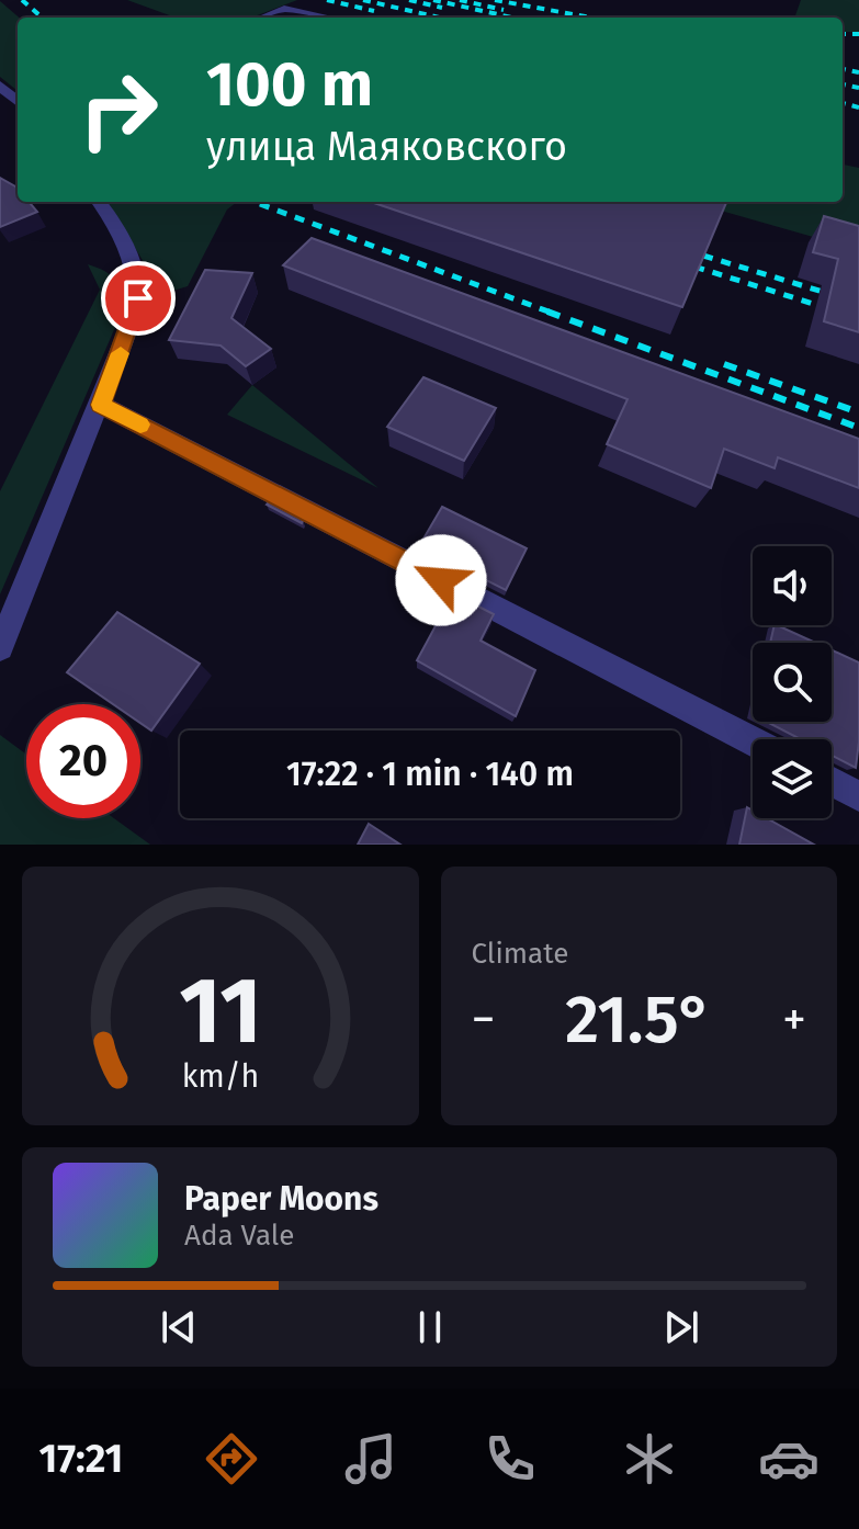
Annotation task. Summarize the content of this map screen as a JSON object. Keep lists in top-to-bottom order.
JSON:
{
  "page": {
    "turn": ["100 m", "улица Маяковского"],
    "limit": "20",
    "trip": "17:22 · 1 min · 140 m",
    "tile": "Climate",
    "heat": ["−", "21.5°", "+"],
    "song": ["Paper Moons", "Ada Vale"],
    "tabs": "17:21",
    "gauge": ["11", "km/h"]
  }
}
